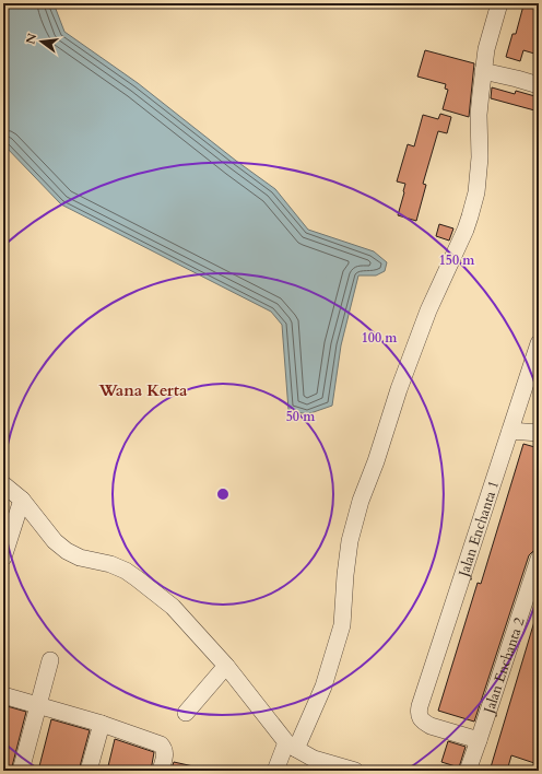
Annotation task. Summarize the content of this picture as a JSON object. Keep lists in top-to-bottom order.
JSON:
{
  "streets": {
    "street": ["Jalan Enchanta 1", "Jalan Enchanta 2"]
  },
  "crossings": [
    ["Jalan Enchanta 1", "Jalan Enchanta 2"]
  ],
  "districts": ["Wana Kerta"],
  "north": "left",
  "rings": ["150 m", "100 m", "50 m"]
}
